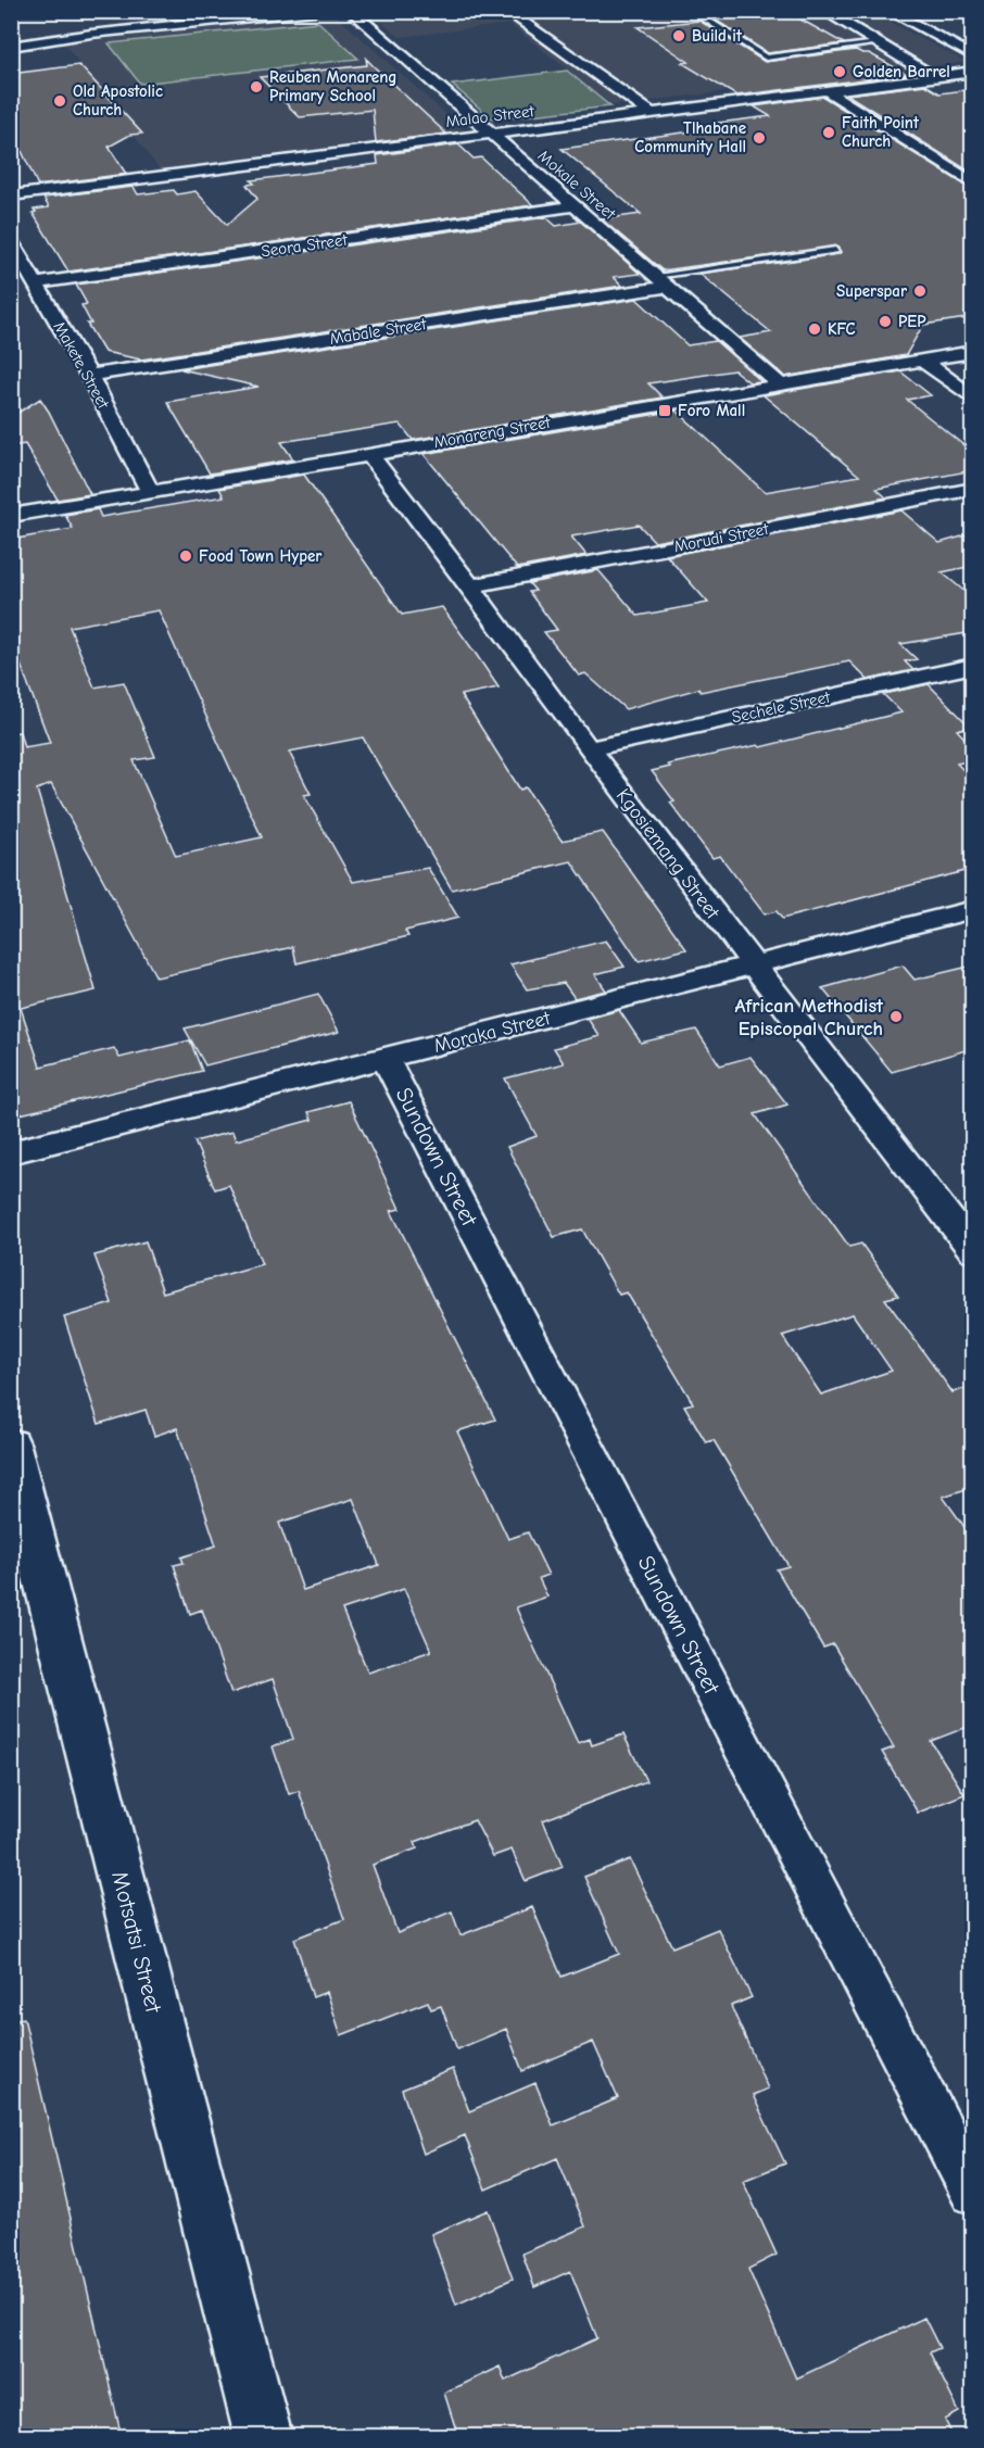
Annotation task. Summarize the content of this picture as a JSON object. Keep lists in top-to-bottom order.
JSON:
{
  "streets": {
    "street": [
      "Malao Street",
      "Mokale Street",
      "Seora Street",
      "Mabale Street",
      "Makete Street",
      "Monareng Street",
      "Morudi Street",
      "Sechele Street",
      "Kgosiemang Street",
      "Moraka Street",
      "Sundown Street",
      "Motsatsi Street"
    ]
  },
  "crossings": [
    ["Malao Street", "Mokale Street"],
    ["Mokale Street", "Seora Street"],
    ["Mokale Street", "Mabale Street"],
    ["Mokale Street", "Monareng Street"],
    ["Seora Street", "Makete Street"],
    ["Mabale Street", "Makete Street"],
    ["Makete Street", "Monareng Street"],
    ["Monareng Street", "Kgosiemang Street"],
    ["Morudi Street", "Kgosiemang Street"],
    ["Sechele Street", "Kgosiemang Street"],
    ["Kgosiemang Street", "Moraka Street"],
    ["Moraka Street", "Sundown Street"]
  ],
  "places": {
    "other": [
      "Build it",
      "Golden Barrel",
      "Reuben Monareng Primary School",
      "Old Apostolic Church",
      "Faith Point Church",
      "Tlhabane Community Hall",
      "Superspar",
      "PEP",
      "KFC",
      "Food Town Hyper",
      "African Methodist Episcopal Church"
    ],
    "transit": ["Foro Mall"]
  }
}
